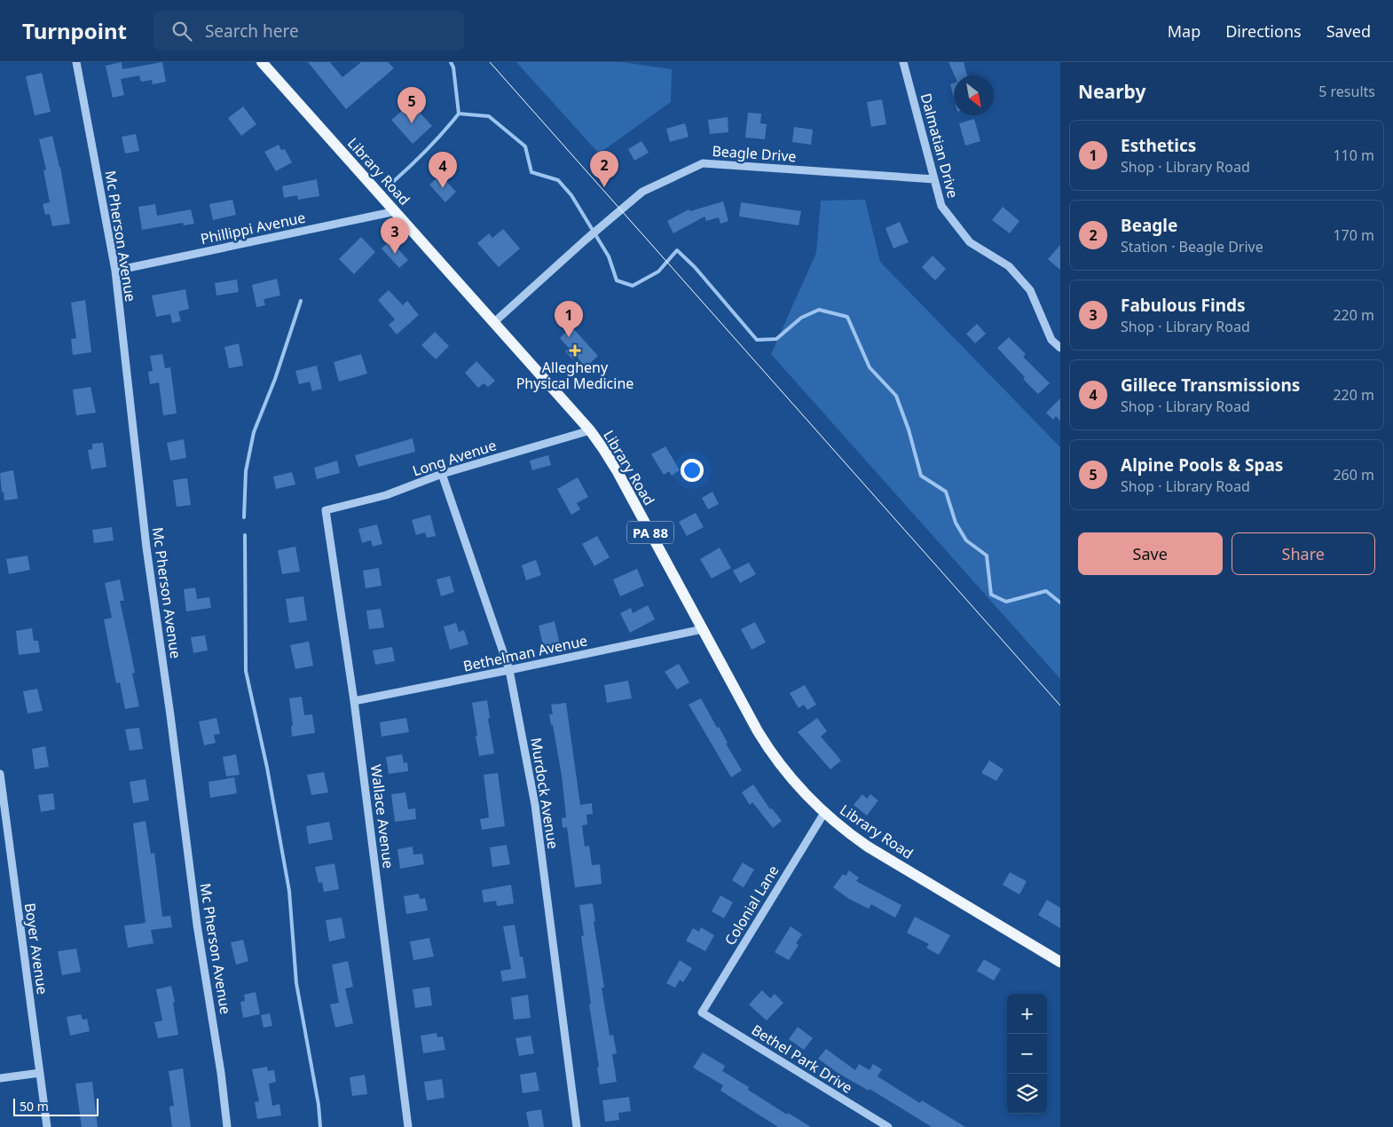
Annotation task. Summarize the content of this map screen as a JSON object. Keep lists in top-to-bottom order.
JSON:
{
  "streets": {
    "main road": ["Library Road", "PA 88"],
    "street": [
      "Dalmatian Drive",
      "Beagle Drive",
      "Phillippi Avenue",
      "Mc Pherson Avenue",
      "Long Avenue",
      "Bethelman Avenue",
      "Murdock Avenue",
      "Wallace Avenue",
      "Colonial Lane",
      "Boyer Avenue",
      "Bethel Park Drive"
    ]
  },
  "crossings": [
    ["Dalmatian Drive", "Beagle Drive"],
    ["Beagle Drive", "Library Road"],
    ["Library Road", "Phillippi Avenue"],
    ["Library Road", "Long Avenue"],
    ["Library Road", "Bethelman Avenue"],
    ["Library Road", "Colonial Lane"],
    ["Phillippi Avenue", "Mc Pherson Avenue"],
    ["Long Avenue", "Murdock Avenue"],
    ["Long Avenue", "Wallace Avenue"],
    ["Bethelman Avenue", "Murdock Avenue"],
    ["Bethelman Avenue", "Wallace Avenue"],
    ["Colonial Lane", "Bethel Park Drive"]
  ],
  "places": {
    "health": ["Allegheny Physical Medicine"]
  },
  "scale_bar": "50 m",
  "north": "bottom right",
  "page": {
    "header": "Turnpoint",
    "search": "Search here",
    "nav": ["Map", "Directions", "Saved"],
    "heading": ["Nearby", "5 results"],
    "pins": [
      "5",
      "2",
      "4",
      "3",
      "1"
    ],
    "list": [
      {
        "mark": "1",
        "name": "Esthetics",
        "note": "Shop · Library Road",
        "value": "110 m"
      },
      {
        "mark": "2",
        "name": "Beagle",
        "note": "Station · Beagle Drive",
        "value": "170 m"
      },
      {
        "mark": "3",
        "name": "Fabulous Finds",
        "note": "Shop · Library Road",
        "value": "220 m"
      },
      {
        "mark": "4",
        "name": "Gillece Transmissions",
        "note": "Shop · Library Road",
        "value": "220 m"
      },
      {
        "mark": "5",
        "name": "Alpine Pools & Spas",
        "note": "Shop · Library Road",
        "value": "260 m"
      }
    ],
    "buttons": ["Save", "Share"],
    "map_buttons": ["+", "−"],
    "scale": "50 m"
  }
}
